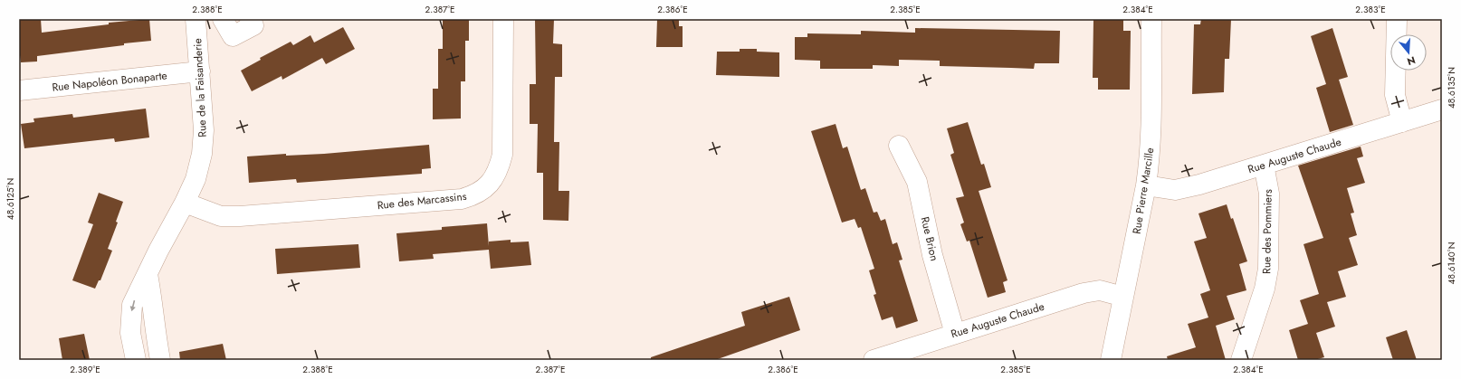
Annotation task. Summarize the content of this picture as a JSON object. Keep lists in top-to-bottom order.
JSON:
{
  "streets": {
    "street": [
      "Rue Napoléon Bonaparte",
      "Rue de la Faisanderie",
      "Rue Auguste Chaude",
      "Rue Pierre Marcille",
      "Rue des Marcassins",
      "Rue des Pommiers",
      "Rue Brion"
    ]
  },
  "crossings": [
    ["Rue Napoléon Bonaparte", "Rue de la Faisanderie"],
    ["Rue de la Faisanderie", "Rue des Marcassins"],
    ["Rue Auguste Chaude", "Rue Pierre Marcille"],
    ["Rue Auguste Chaude", "Rue des Pommiers"],
    ["Rue Auguste Chaude", "Rue Brion"]
  ],
  "north": "bottom",
  "coordinates": [
    "2.388°E",
    "2.387°E",
    "2.386°E",
    "2.385°E",
    "2.384°E",
    "2.383°E",
    "48.6135°N",
    "48.6125°N",
    "48.6140°N",
    "2.389°E"
  ]
}
